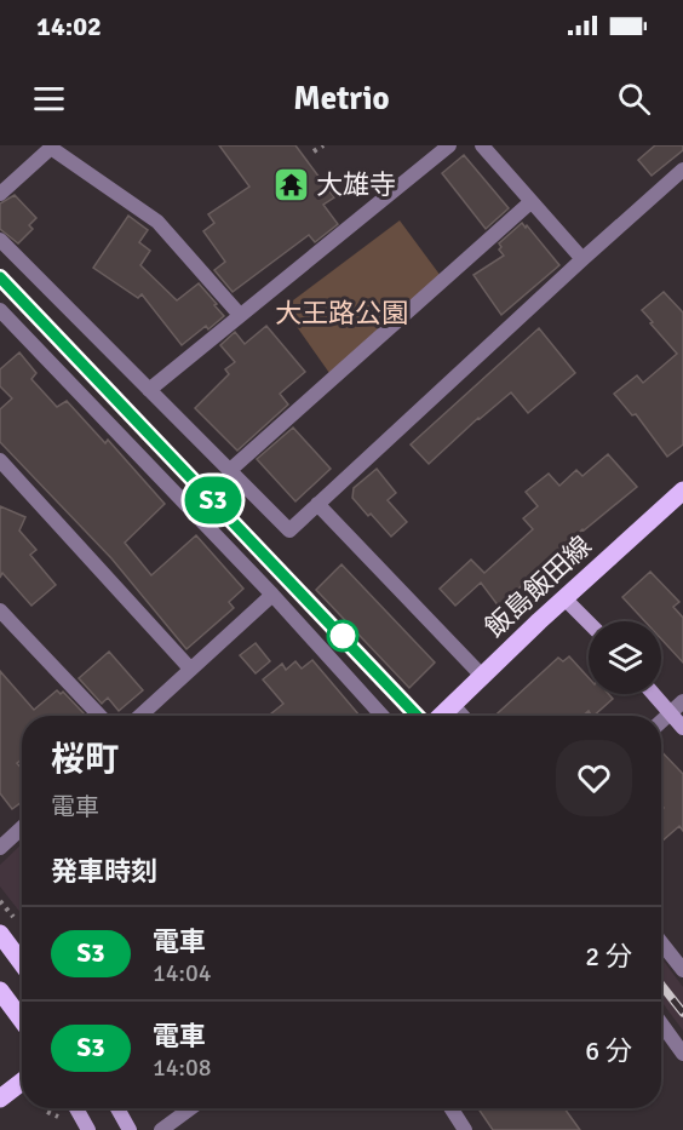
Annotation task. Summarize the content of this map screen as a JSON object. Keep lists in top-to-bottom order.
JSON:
{
  "streets": {
    "main road": ["飯島飯田線"]
  },
  "parks": ["大王路公園"],
  "places": {
    "temple": ["大雄寺"]
  },
  "page": {
    "status": "14:02",
    "header": "Metrio",
    "on_map": "S3",
    "heading": [
      ["桜町", "電車"],
      "発車時刻"
    ],
    "list": [
      {
        "mark": "S3",
        "name": "電車",
        "note": "14:04",
        "value": "2 分"
      },
      {
        "mark": "S3",
        "name": "電車",
        "note": "14:08",
        "value": "6 分"
      }
    ]
  }
}
